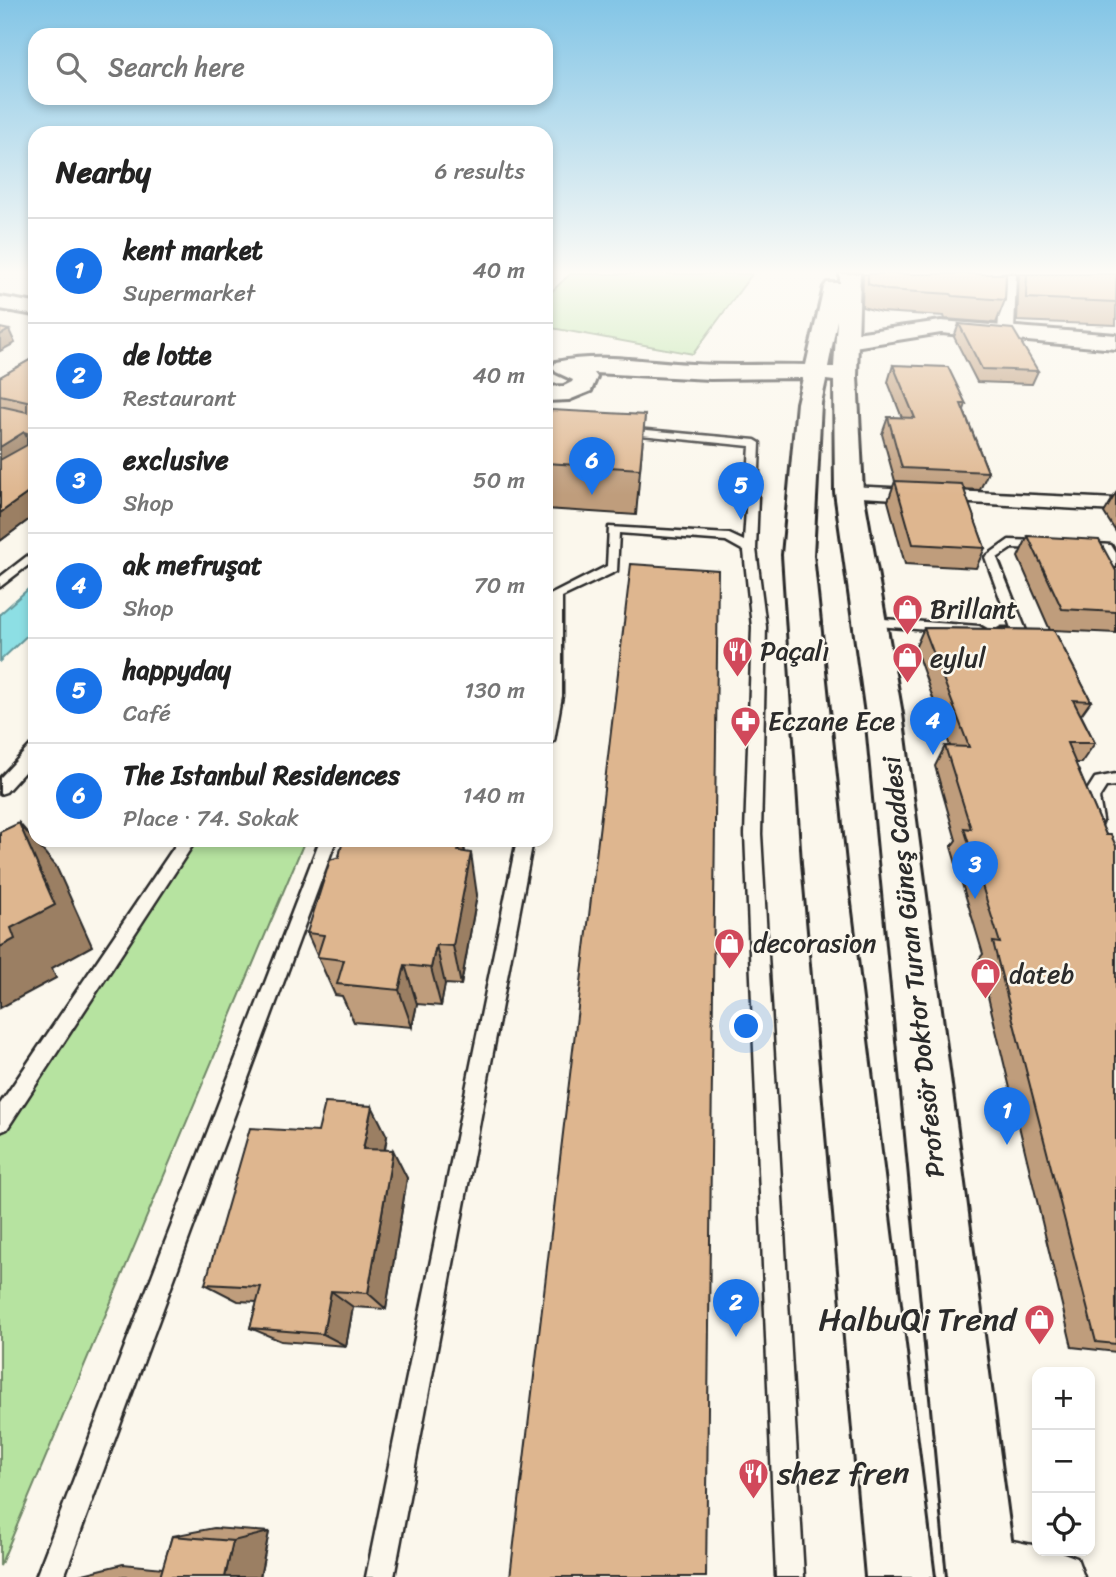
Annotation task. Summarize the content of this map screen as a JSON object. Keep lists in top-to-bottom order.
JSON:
{
  "streets": {
    "main road": ["Profesör Doktor Turan Güneş Caddesi"]
  },
  "places": {
    "shop": [
      "Brillant",
      "eylul",
      "decorasion",
      "dateb",
      "HalbuQi Trend"
    ],
    "restaurant": ["Paçalı", "shez fren"],
    "pharmacy": ["Eczane Ece"]
  },
  "page": {
    "search": "Search here",
    "heading": ["Nearby", "6 results"],
    "list": [
      {
        "mark": "1",
        "name": "kent market",
        "note": "Supermarket",
        "value": "40 m"
      },
      {
        "mark": "2",
        "name": "de lotte",
        "note": "Restaurant",
        "value": "40 m"
      },
      {
        "mark": "3",
        "name": "exclusive",
        "note": "Shop",
        "value": "50 m"
      },
      {
        "mark": "4",
        "name": "ak mefruşat",
        "note": "Shop",
        "value": "70 m"
      },
      {
        "mark": "5",
        "name": "happyday",
        "note": "Café",
        "value": "130 m"
      },
      {
        "mark": "6",
        "name": "The Istanbul Residences",
        "note": "Place · 74. Sokak",
        "value": "140 m"
      }
    ],
    "pins": [
      "6",
      "5",
      "4",
      "3",
      "1",
      "2"
    ],
    "map_buttons": ["+", "−"]
  }
}
